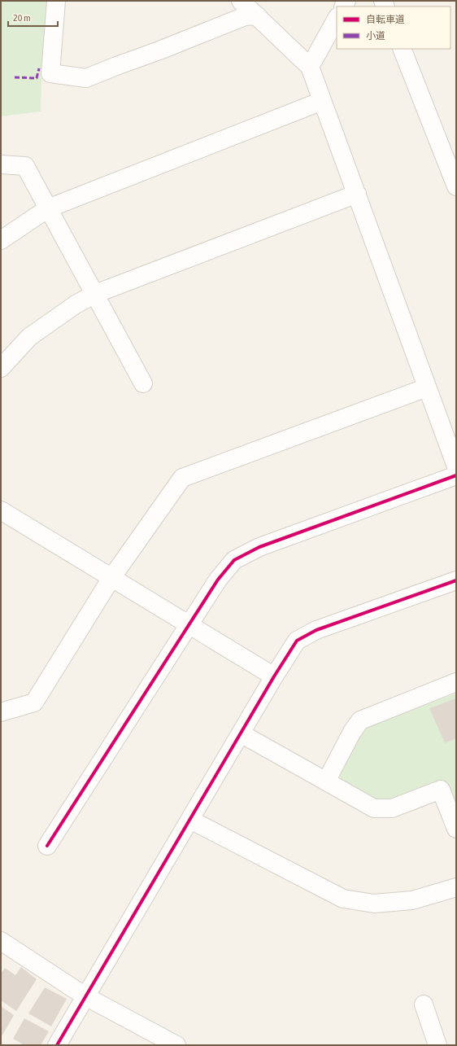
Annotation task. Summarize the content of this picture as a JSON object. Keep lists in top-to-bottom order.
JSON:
{
  "legend": ["自転車道", "小道"],
  "scale_bar": "20 m"
}
